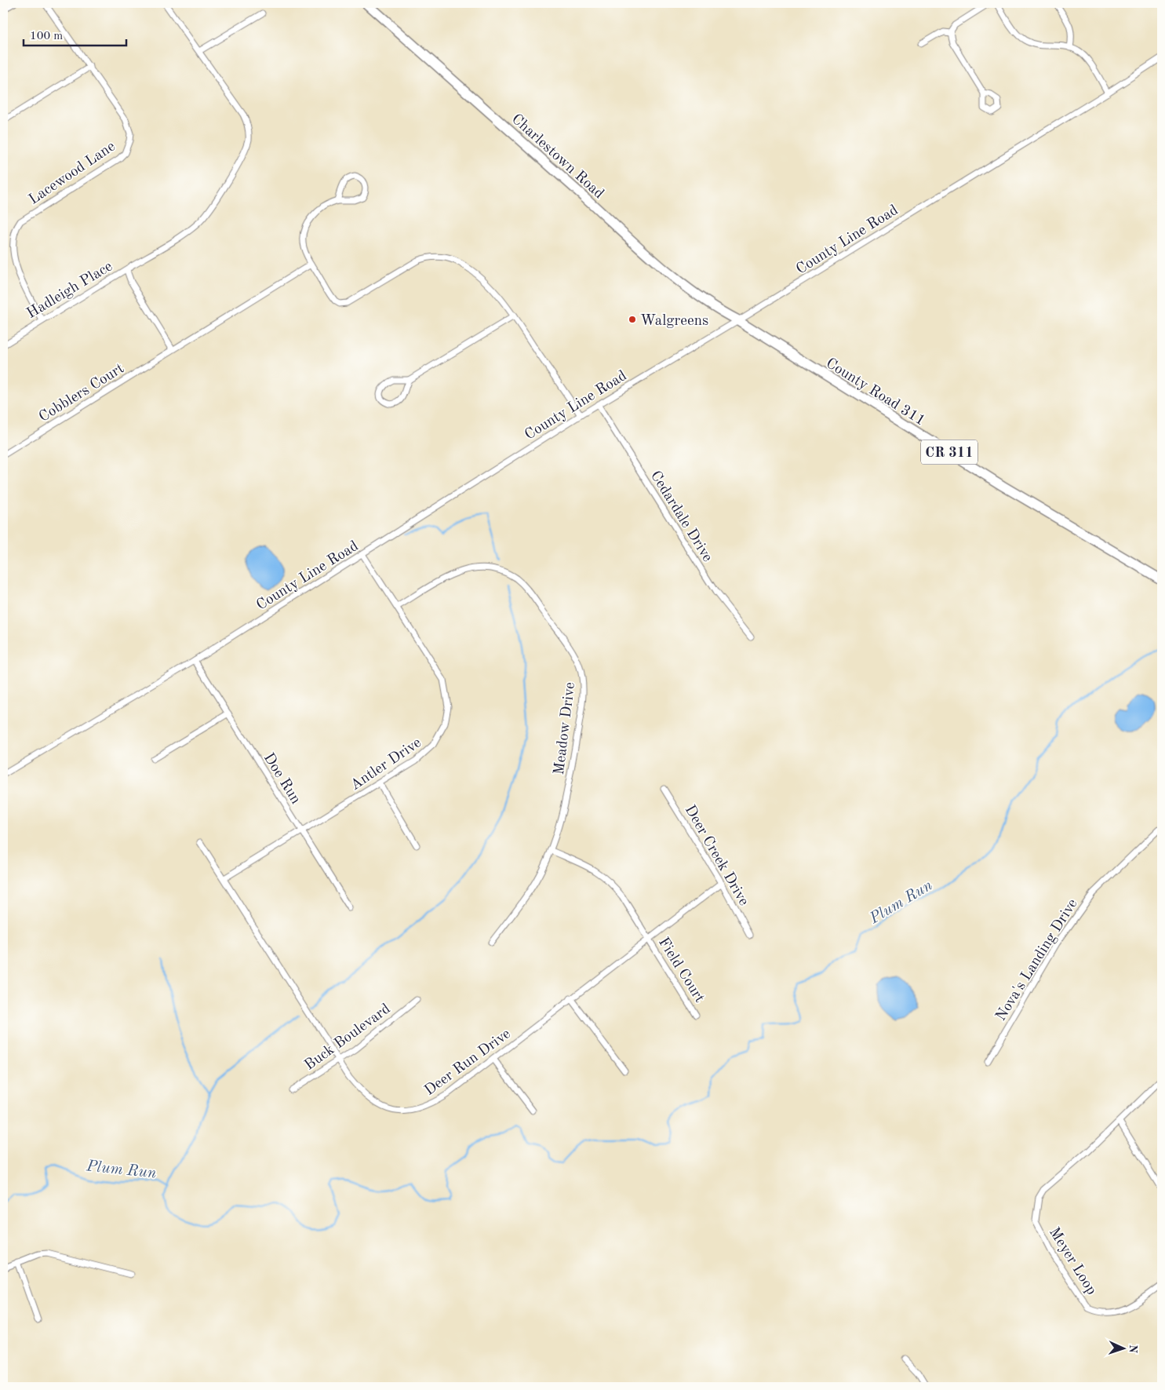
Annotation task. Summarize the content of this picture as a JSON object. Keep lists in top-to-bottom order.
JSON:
{
  "streets": {
    "main road": ["Charlestown Road", "County Road 311", "CR 311"],
    "street": [
      "Lacewood Lane",
      "County Line Road",
      "Hadleigh Place",
      "Cobblers Court",
      "Cedardale Drive",
      "Meadow Drive",
      "Antler Drive",
      "Doe Run",
      "Deer Creek Drive",
      "Nova's Landing Drive",
      "Field Court",
      "Buck Boulevard",
      "Deer Run Drive",
      "Meyer Loop"
    ]
  },
  "crossings": [
    ["Charlestown Road", "County Line Road"],
    ["Charlestown Road", "County Road 311"],
    ["County Line Road", "County Road 311"],
    ["County Line Road", "Cedardale Drive"],
    ["County Line Road", "Antler Drive"],
    ["County Line Road", "Doe Run"],
    ["Meadow Drive", "Antler Drive"],
    ["Meadow Drive", "Field Court"],
    ["Antler Drive", "Doe Run"],
    ["Antler Drive", "Deer Run Drive"],
    ["Deer Creek Drive", "Deer Run Drive"],
    ["Field Court", "Deer Run Drive"],
    ["Buck Boulevard", "Deer Run Drive"]
  ],
  "water": ["Plum Run"],
  "places": ["Walgreens"],
  "scale_bar": "100 m",
  "north": "right"
}
